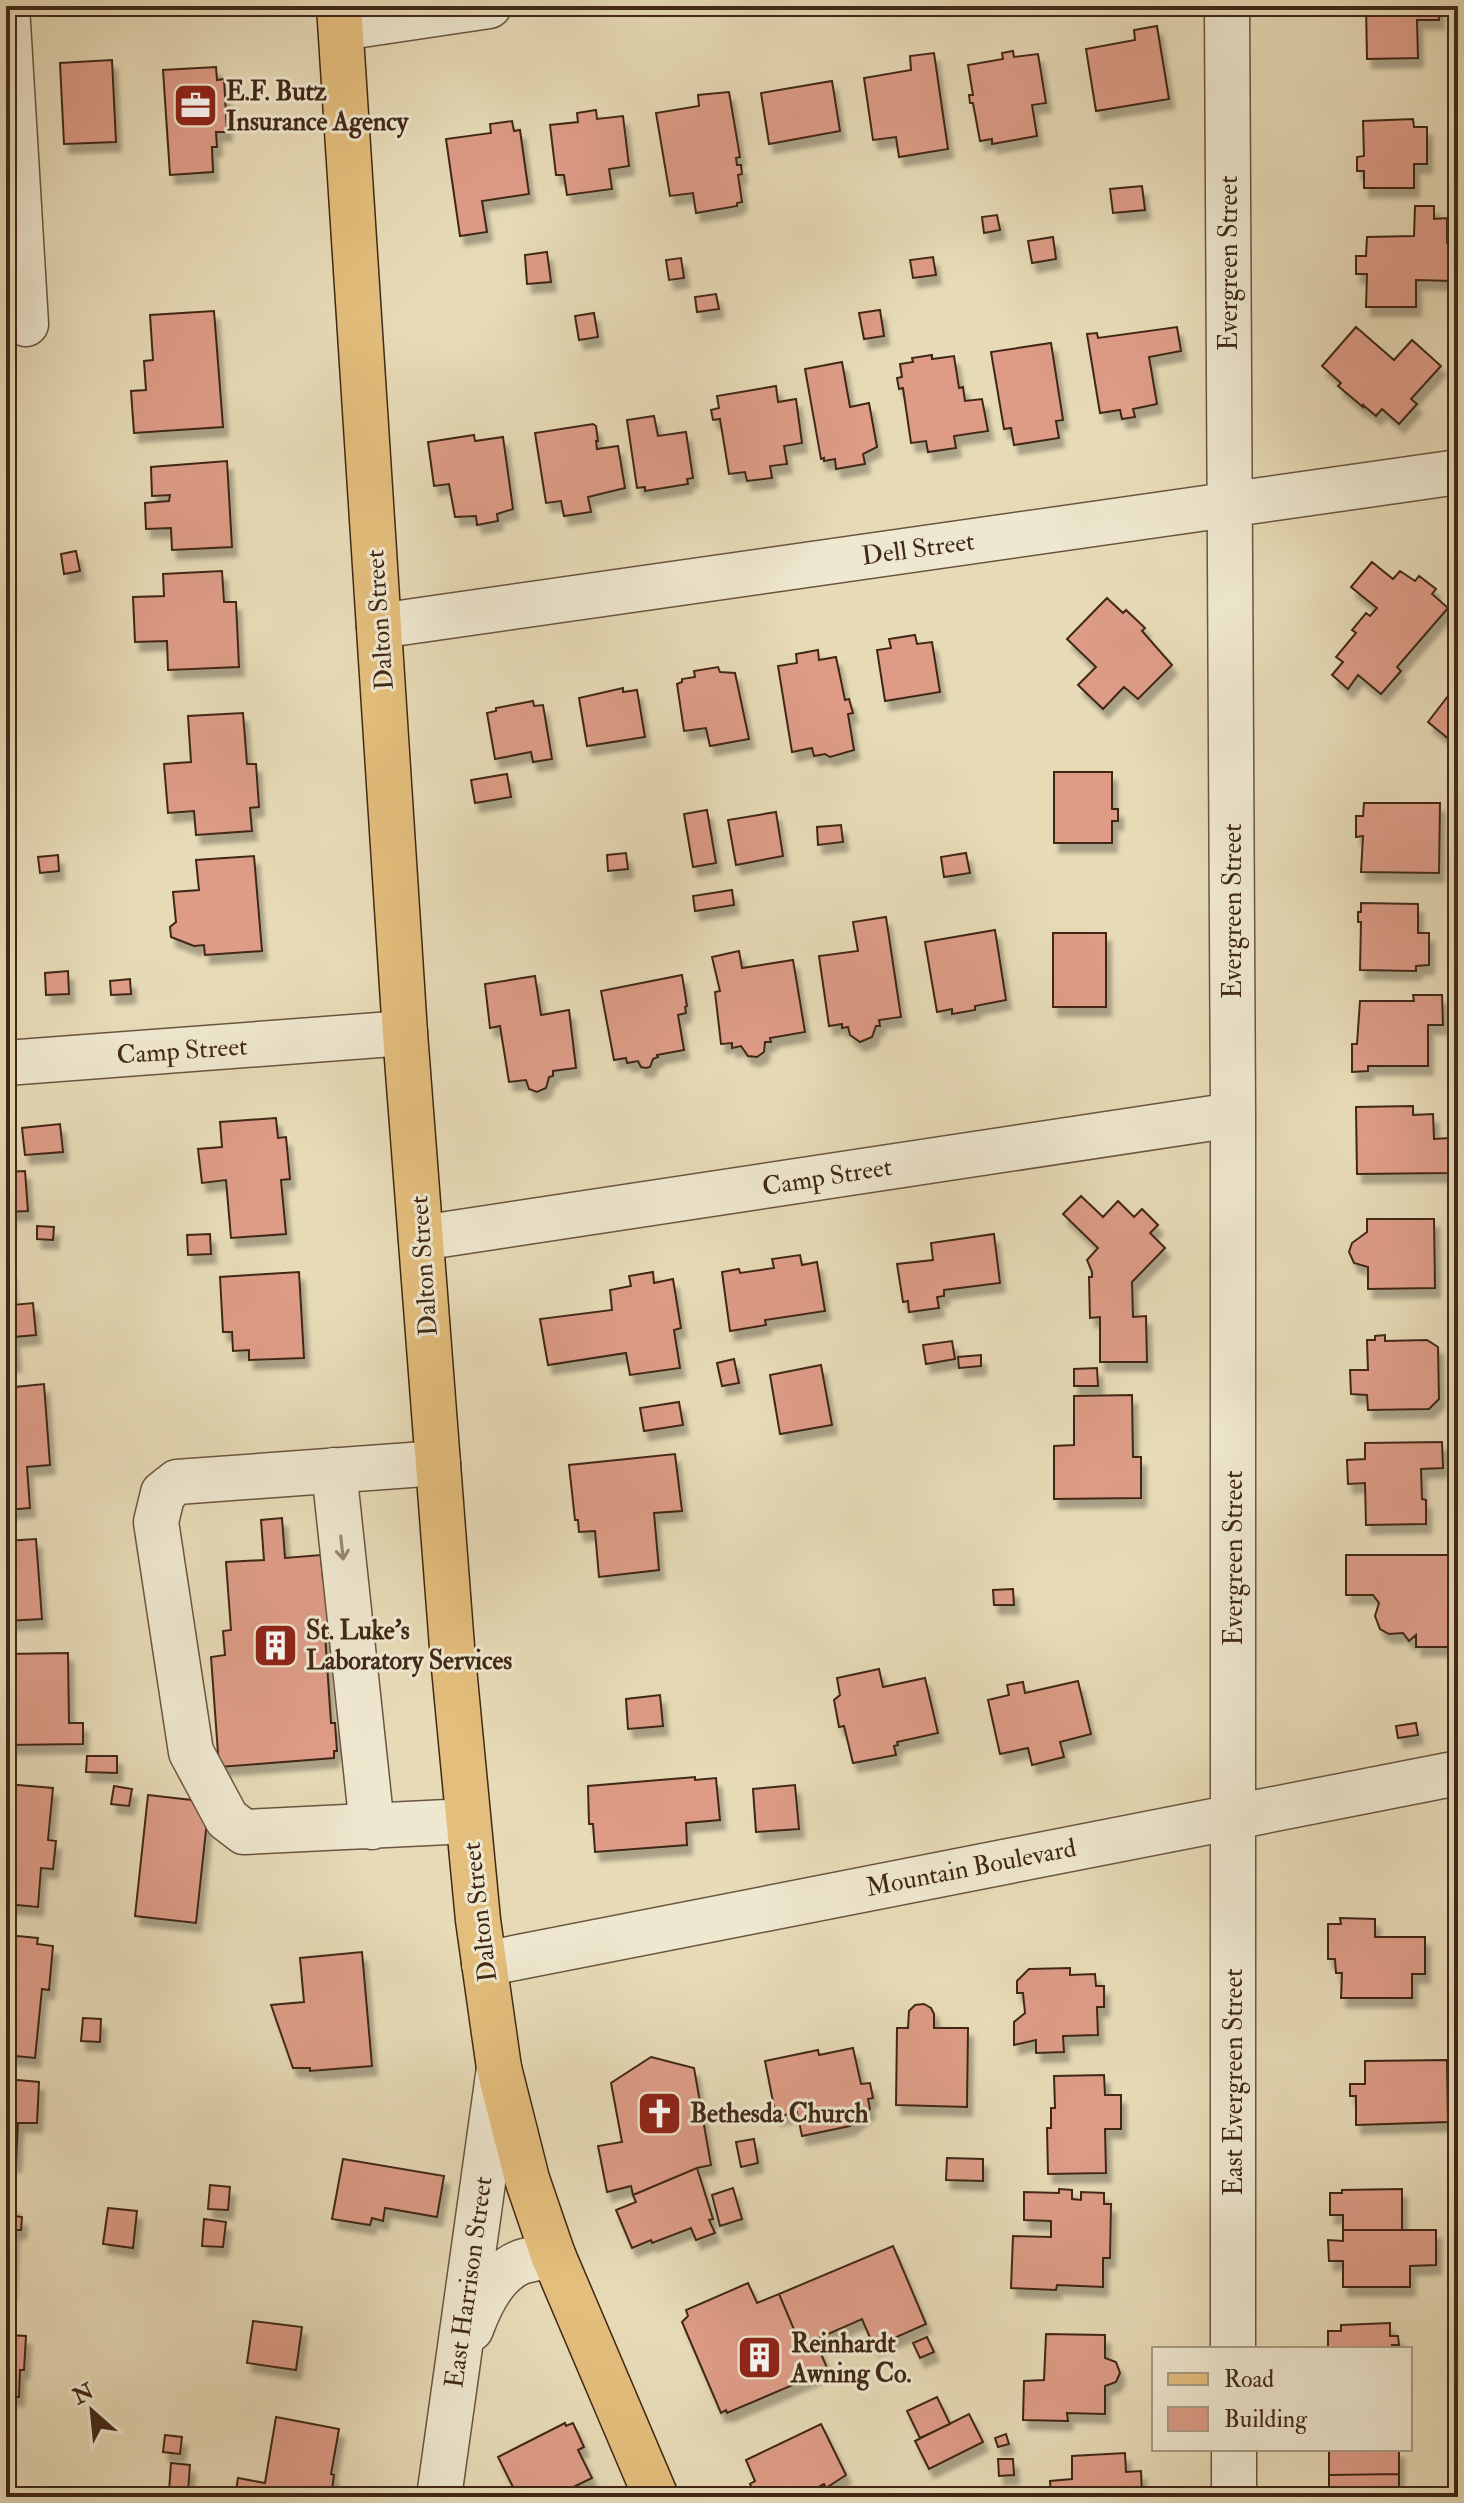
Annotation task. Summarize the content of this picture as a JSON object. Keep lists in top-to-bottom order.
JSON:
{
  "streets": {
    "main road": ["Dalton Street"],
    "street": [
      "Evergreen Street",
      "Dell Street",
      "Camp Street",
      "Mountain Boulevard",
      "East Evergreen Street",
      "East Harrison Street"
    ]
  },
  "crossings": [
    ["Evergreen Street", "Dell Street"],
    ["Evergreen Street", "Camp Street"],
    ["Evergreen Street", "Mountain Boulevard"],
    ["Evergreen Street", "East Evergreen Street"],
    ["Dell Street", "Dalton Street"],
    ["Dalton Street", "Camp Street"],
    ["Dalton Street", "Mountain Boulevard"],
    ["Dalton Street", "East Harrison Street"],
    ["Mountain Boulevard", "East Evergreen Street"]
  ],
  "places": {
    "office": ["E.F. Butz Insurance Agency"],
    "building": ["St. Luke's Laboratory Services", "Reinhardt Awning Co."],
    "church": ["Bethesda Church"]
  },
  "legend": ["Road", "Building"],
  "north": "top left"
}
